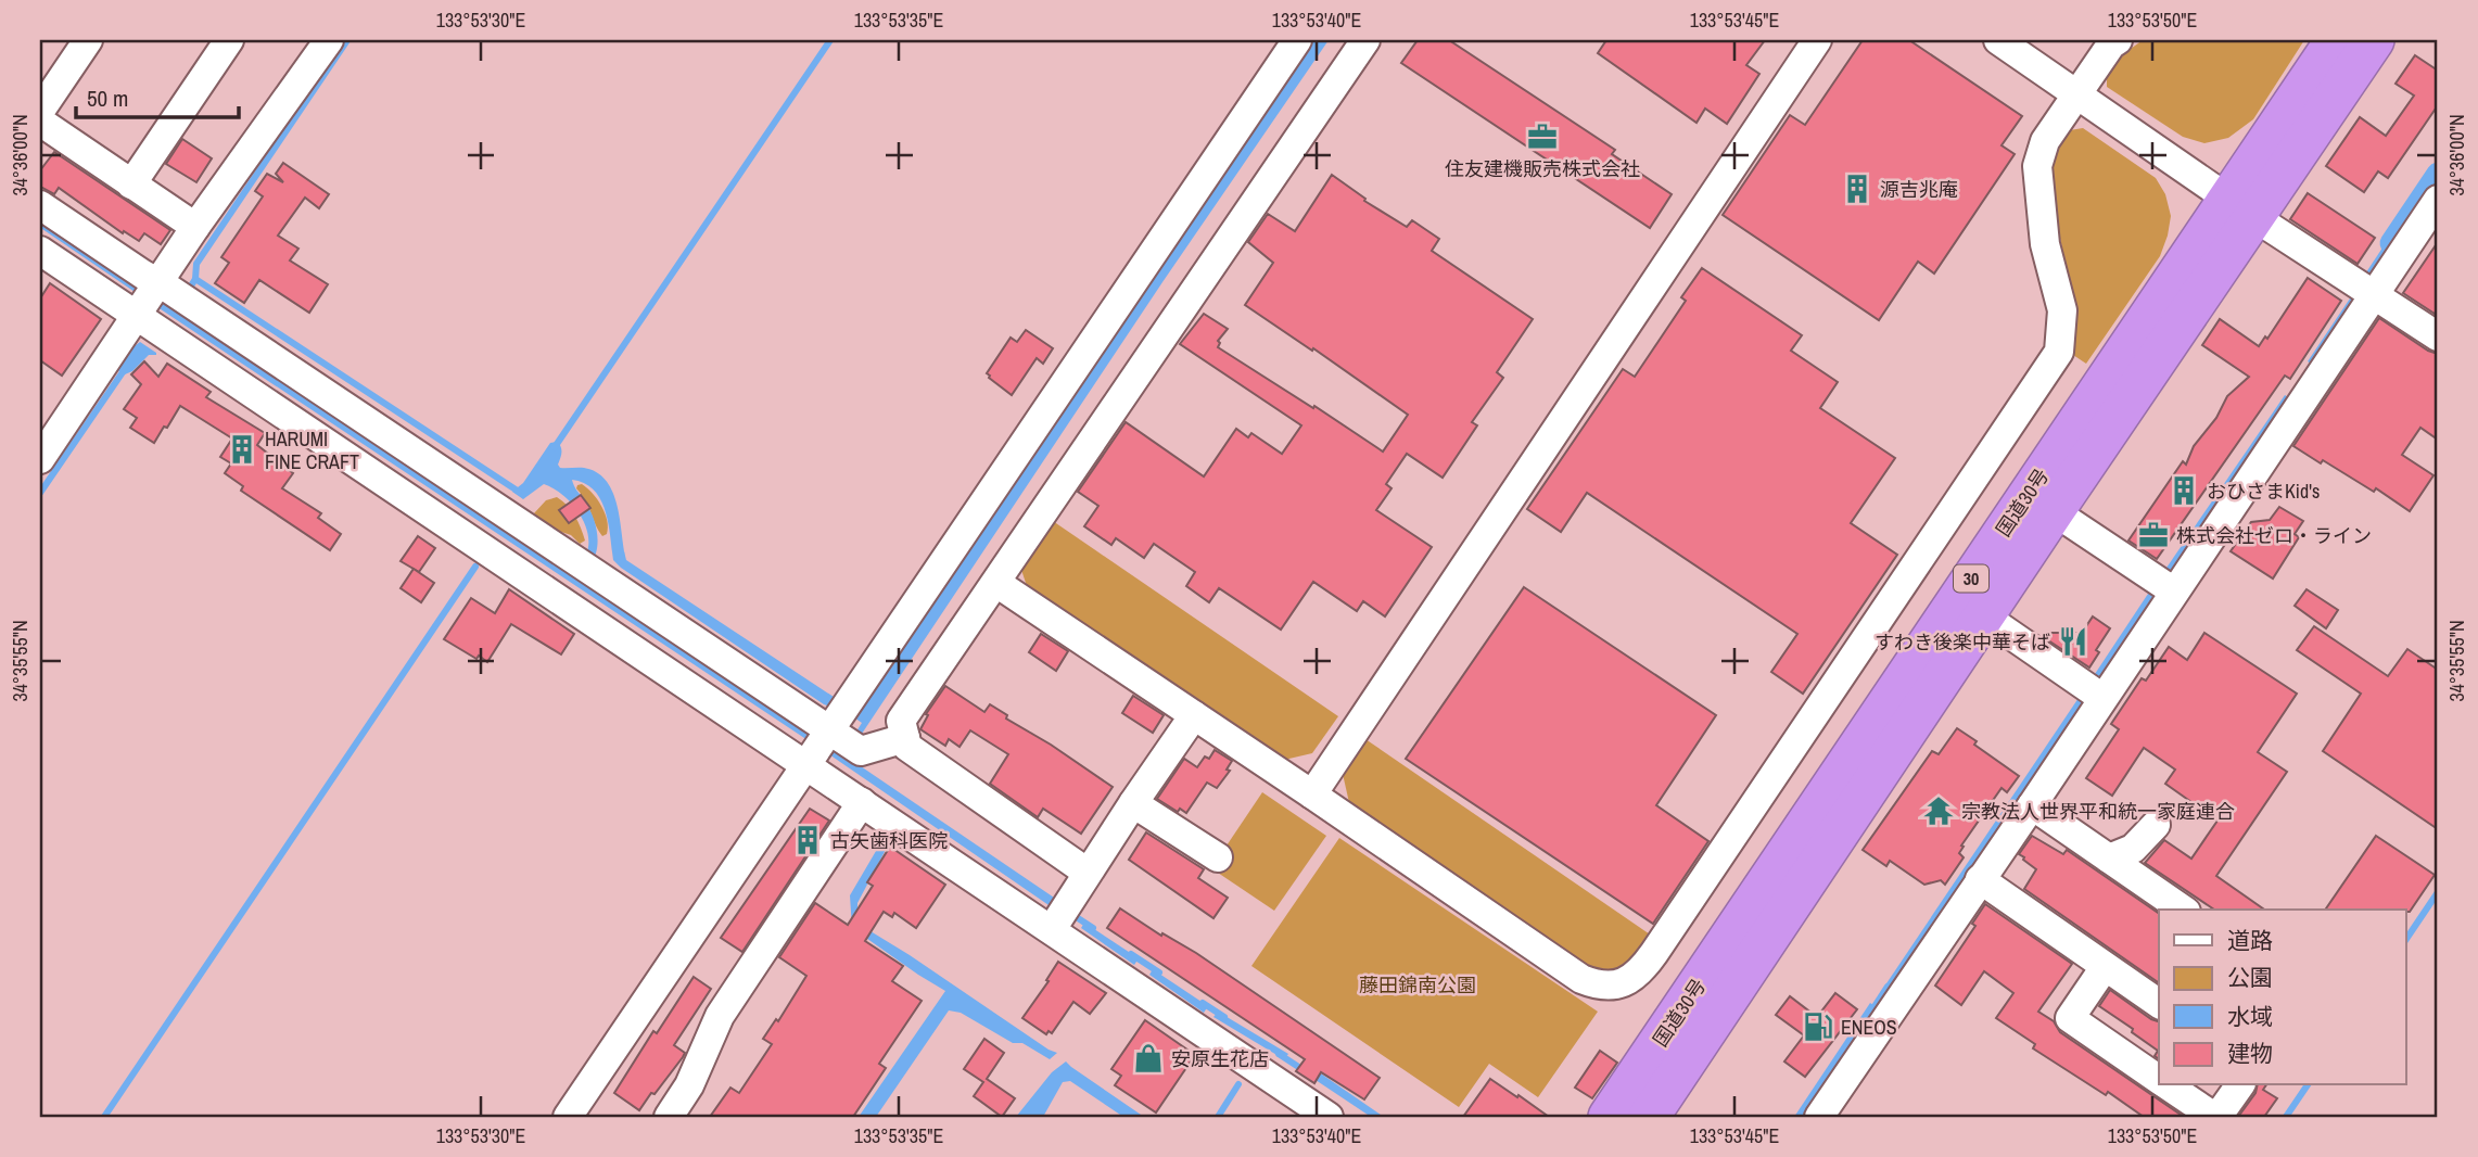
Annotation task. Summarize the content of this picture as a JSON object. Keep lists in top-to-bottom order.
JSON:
{
  "streets": {
    "highway": ["国道30号", "30"]
  },
  "parks": ["藤田錦南公園"],
  "places": {
    "office": ["住友建機販売株式会社", "株式会社ゼロ・ライン"],
    "building": [
      "源吉兆庵",
      "HARUMI FINE CRAFT",
      "おひさまKid's",
      "古矢歯科医院"
    ],
    "restaurant": ["すわき後楽中華そば"],
    "temple": ["宗教法人世界平和統一家庭連合"],
    "fuel station": ["ENEOS"],
    "shop": ["安原生花店"]
  },
  "legend": [
    "道路",
    "公園",
    "水域",
    "建物"
  ],
  "scale_bar": "50 m",
  "coordinates": [
    "133°53'30\"E",
    "133°53'35\"E",
    "133°53'40\"E",
    "133°53'45\"E",
    "133°53'50\"E",
    "34°36'00\"N",
    "34°35'55\"N"
  ]
}
